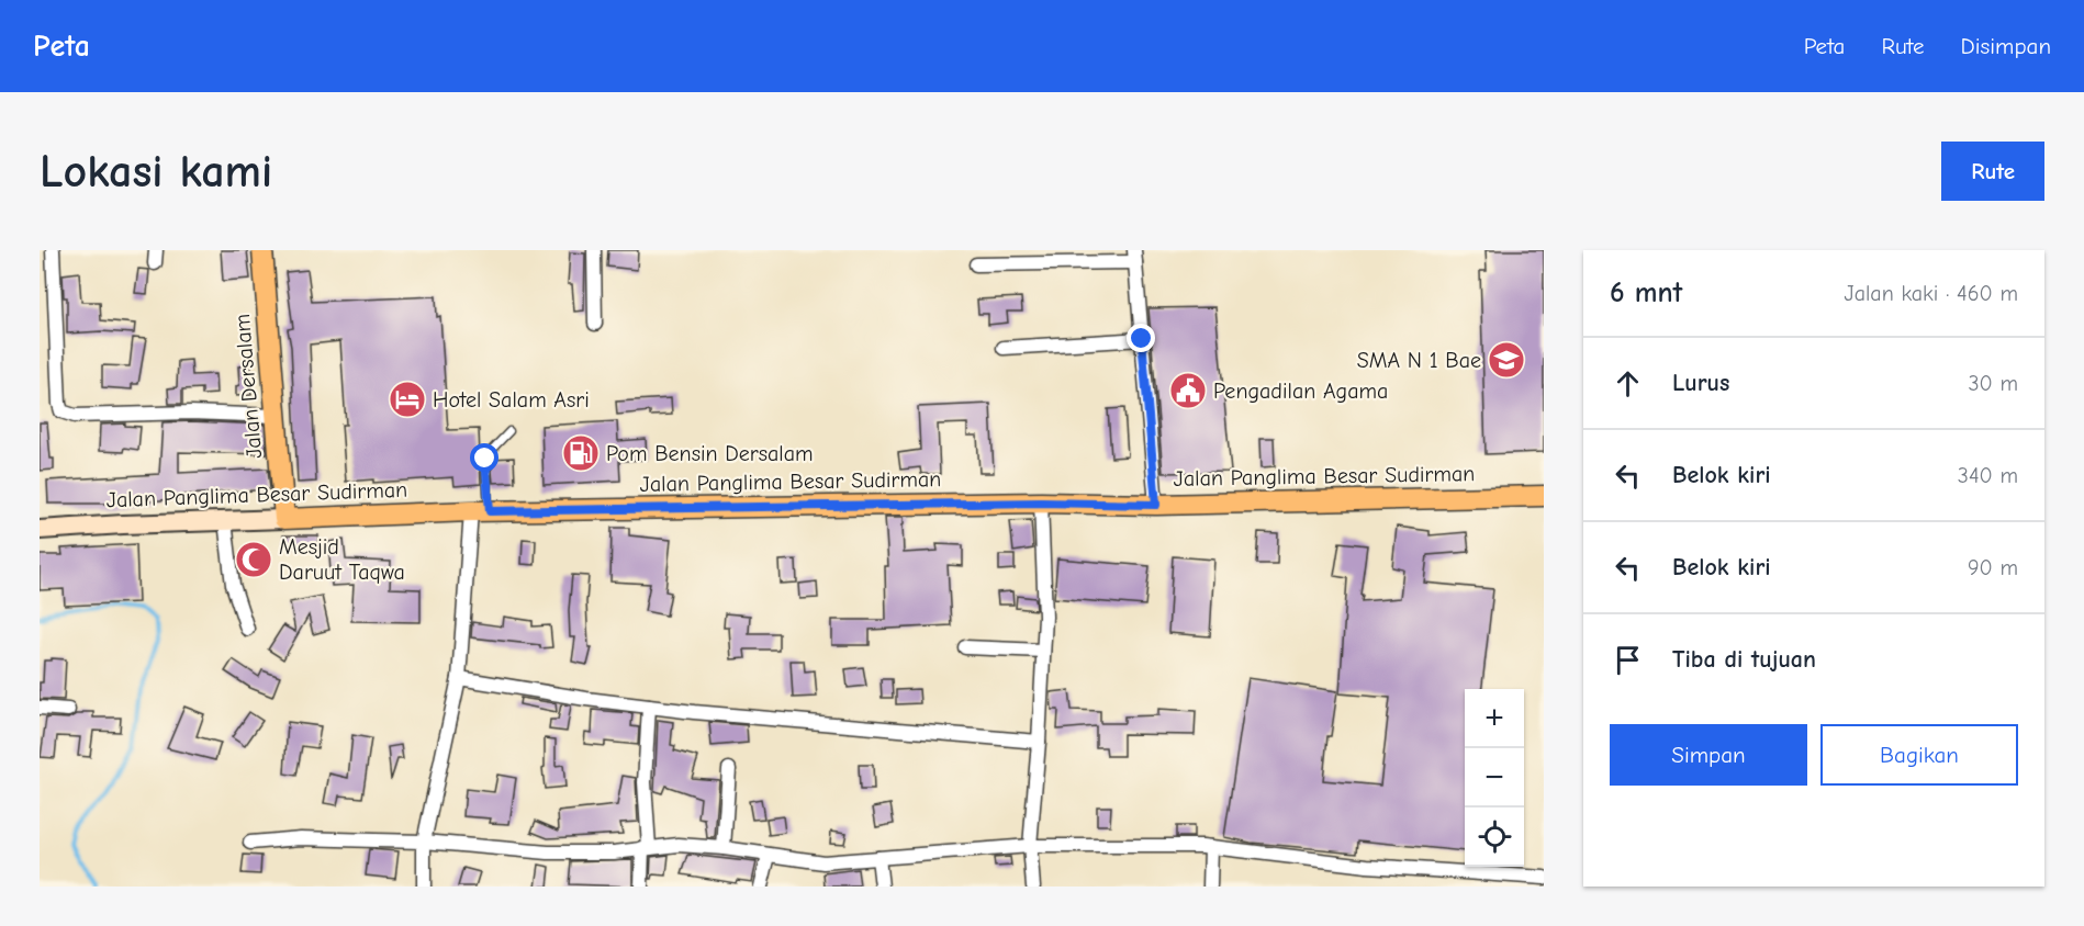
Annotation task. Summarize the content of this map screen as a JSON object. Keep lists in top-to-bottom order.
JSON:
{
  "streets": {
    "main road": ["Jalan Dersalam", "Jalan Panglima Besar Sudirman"]
  },
  "crossings": [
    ["Jalan Dersalam", "Jalan Panglima Besar Sudirman"]
  ],
  "places": {
    "school or university": ["SMA N 1 Bae"],
    "public building": ["Pengadilan Agama"],
    "hotel": ["Hotel Salam Asri"],
    "fuel station": ["Pom Bensin Dersalam"],
    "mosque": ["Mesjid Daruut Taqwa"]
  },
  "page": {
    "header": "Peta",
    "nav": ["Peta", "Rute", "Disimpan"],
    "buttons": [
      "Rute",
      ["Simpan", "Bagikan"]
    ],
    "title": "Lokasi kami",
    "heading": ["6 mnt", "Jalan kaki · 460 m"],
    "list": [
      ["Lurus", "30 m"],
      ["Belok kiri", "340 m"],
      ["Belok kiri", "90 m"],
      "Tiba di tujuan"
    ],
    "map_buttons": ["+", "−"]
  }
}
